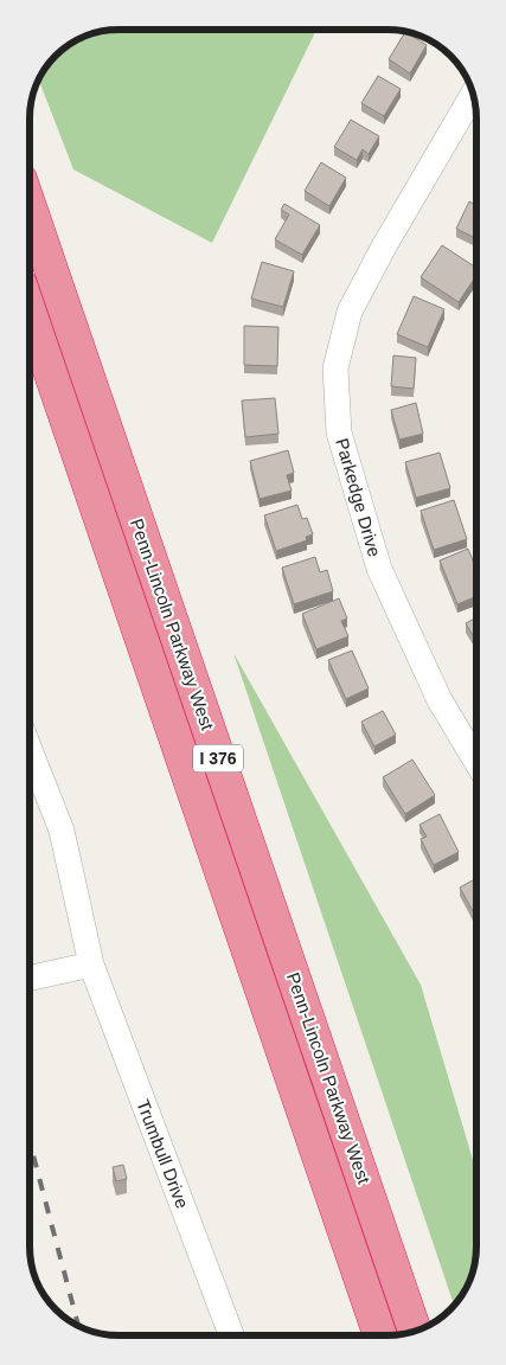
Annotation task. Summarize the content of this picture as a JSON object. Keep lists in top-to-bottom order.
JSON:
{
  "streets": {
    "highway": ["Penn-Lincoln Parkway West", "I 376"],
    "street": ["Parkedge Drive", "Trumbull Drive"]
  }
}
